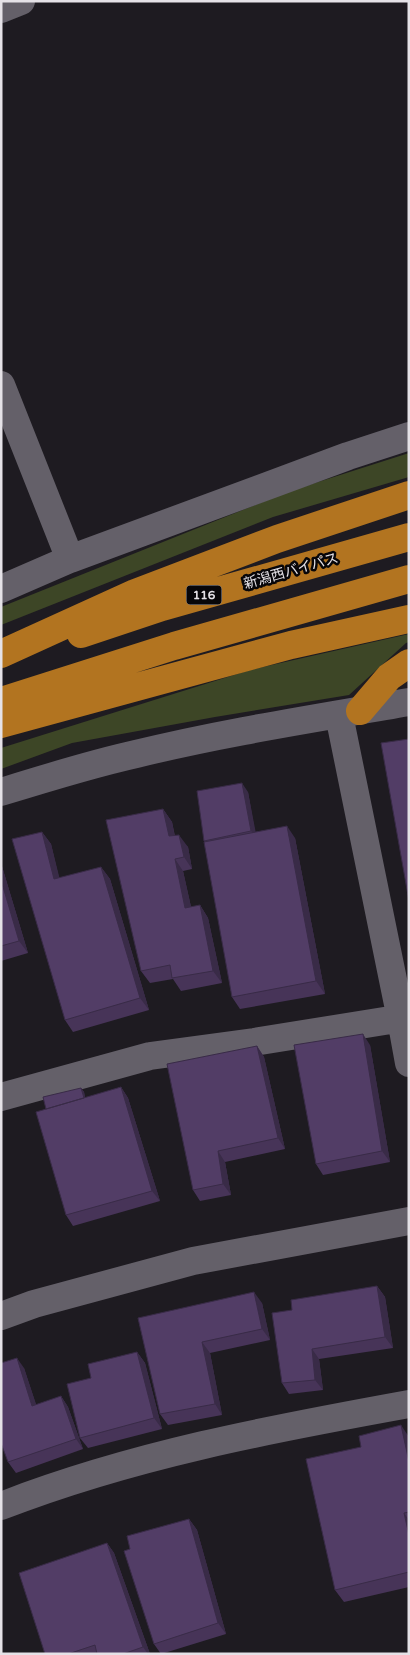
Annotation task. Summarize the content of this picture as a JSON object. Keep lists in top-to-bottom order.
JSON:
{
  "streets": {
    "highway": ["新潟西バイパス", "116"]
  }
}
